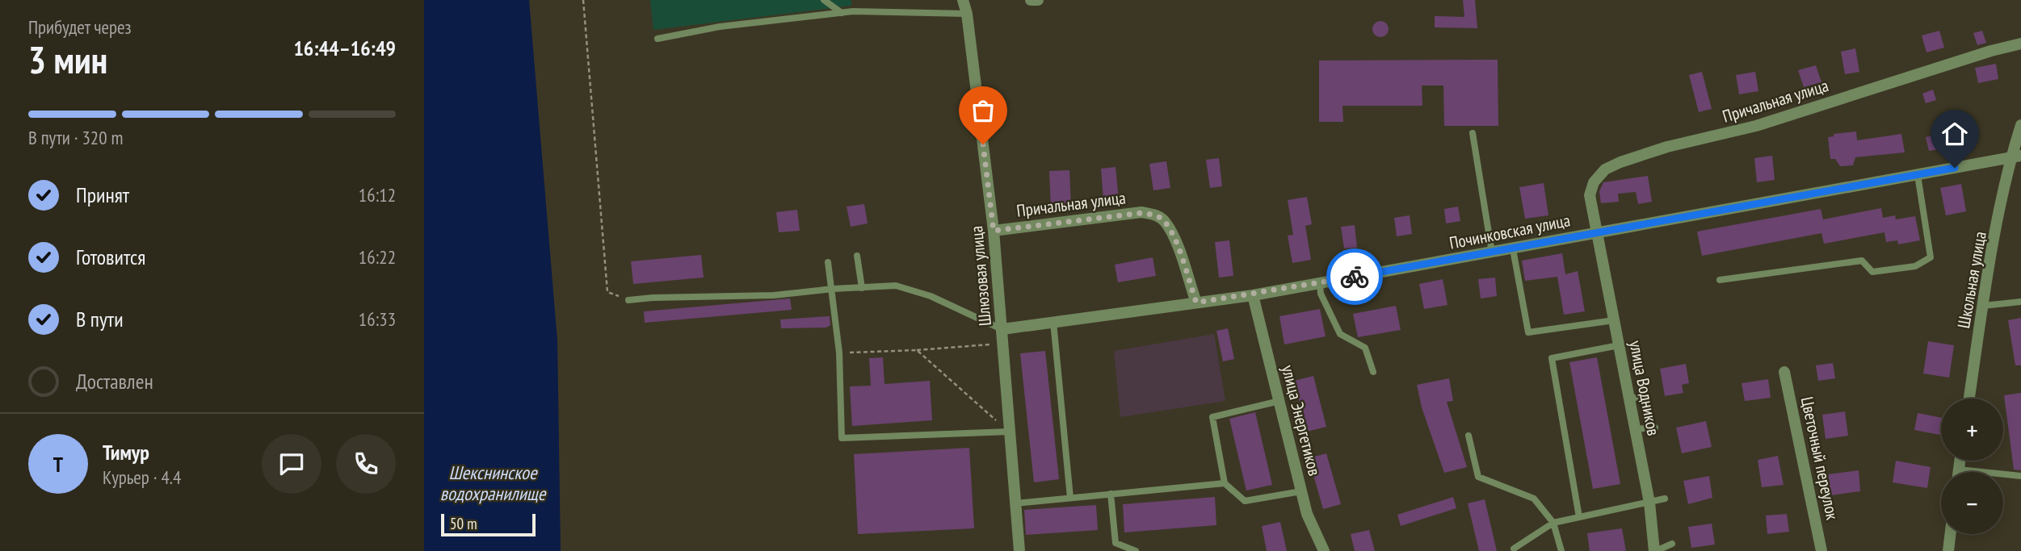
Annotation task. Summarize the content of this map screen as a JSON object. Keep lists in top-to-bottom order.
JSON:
{
  "streets": {
    "street": [
      "Причальная улица",
      "Починковская улица",
      "Шлюзовая улица",
      "Школьная улица",
      "улица Водников",
      "улица Энергетиков",
      "Цветочный переулок"
    ]
  },
  "crossings": [
    ["Причальная улица", "Починковская улица"],
    ["Причальная улица", "Шлюзовая улица"],
    ["Причальная улица", "улица Водников"],
    ["Починковская улица", "Шлюзовая улица"],
    ["Починковская улица", "Школьная улица"],
    ["Починковская улица", "улица Водников"],
    ["Починковская улица", "улица Энергетиков"]
  ],
  "water": ["Шекснинское водохранилище"],
  "scale_bar": "50 m",
  "page": {
    "heading": ["3 мин", "Прибудет через", "16:44–16:49"],
    "panel": ["Тимур", "Курьер · 4.4"],
    "bar": "В пути · 320 m",
    "list": [
      ["Принят", "16:12"],
      ["Готовится", "16:22"],
      ["В пути", "16:33"],
      "Доставлен"
    ],
    "map_buttons": ["+", "−"],
    "round": "Т",
    "scale": "50 m"
  }
}
